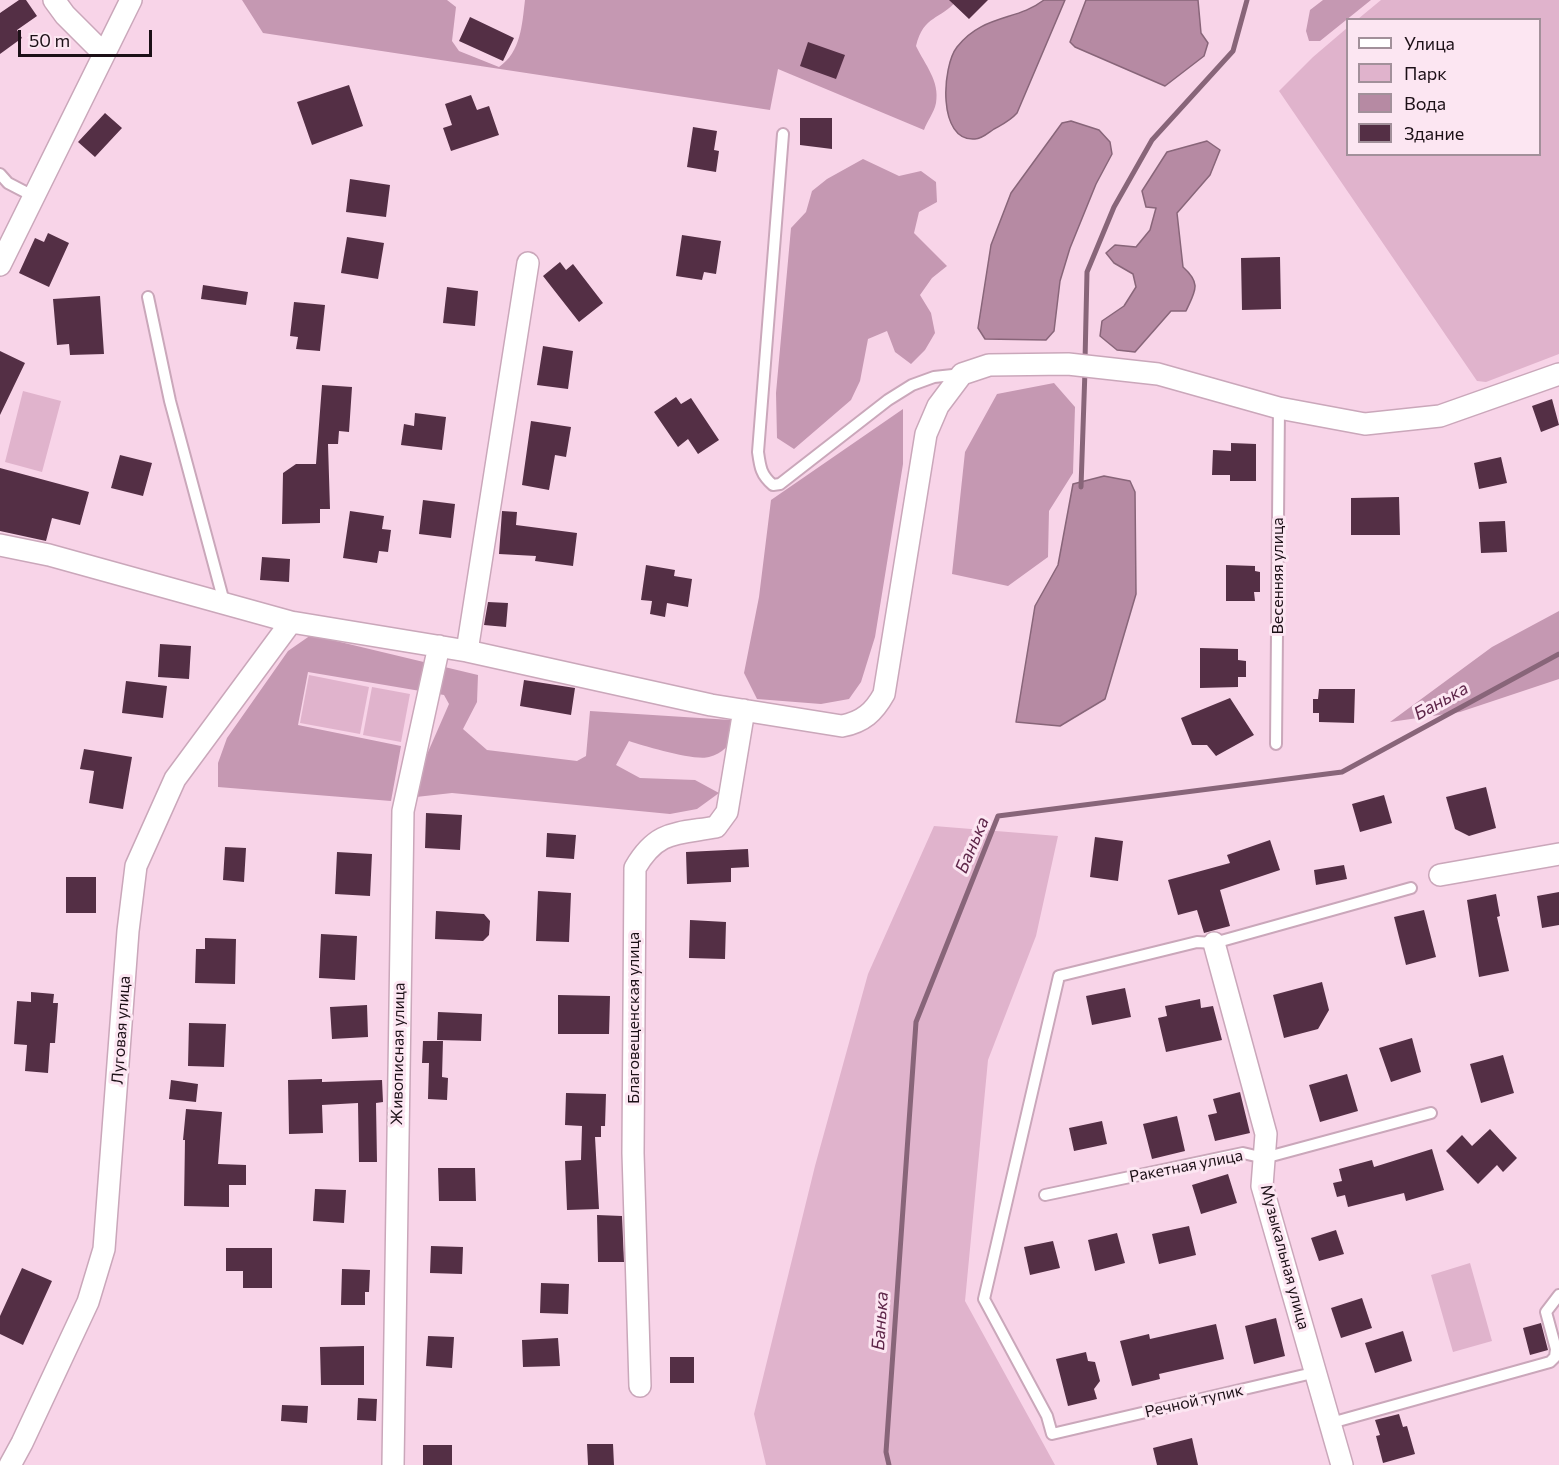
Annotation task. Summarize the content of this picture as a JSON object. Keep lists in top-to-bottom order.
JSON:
{
  "streets": {
    "street": [
      "Благовещенская улица",
      "Луговая улица",
      "Живописная улица",
      "Музыкальная улица"
    ],
    "lane": ["Весенняя улица", "Ракетная улица", "Речной тупик"]
  },
  "crossings": [
    ["Ракетная улица", "Музыкальная улица"],
    ["Музыкальная улица", "Речной тупик"]
  ],
  "water": ["Банька"],
  "legend": [
    "Улица",
    "Парк",
    "Вода",
    "Здание"
  ],
  "scale_bar": "50 m"
}
